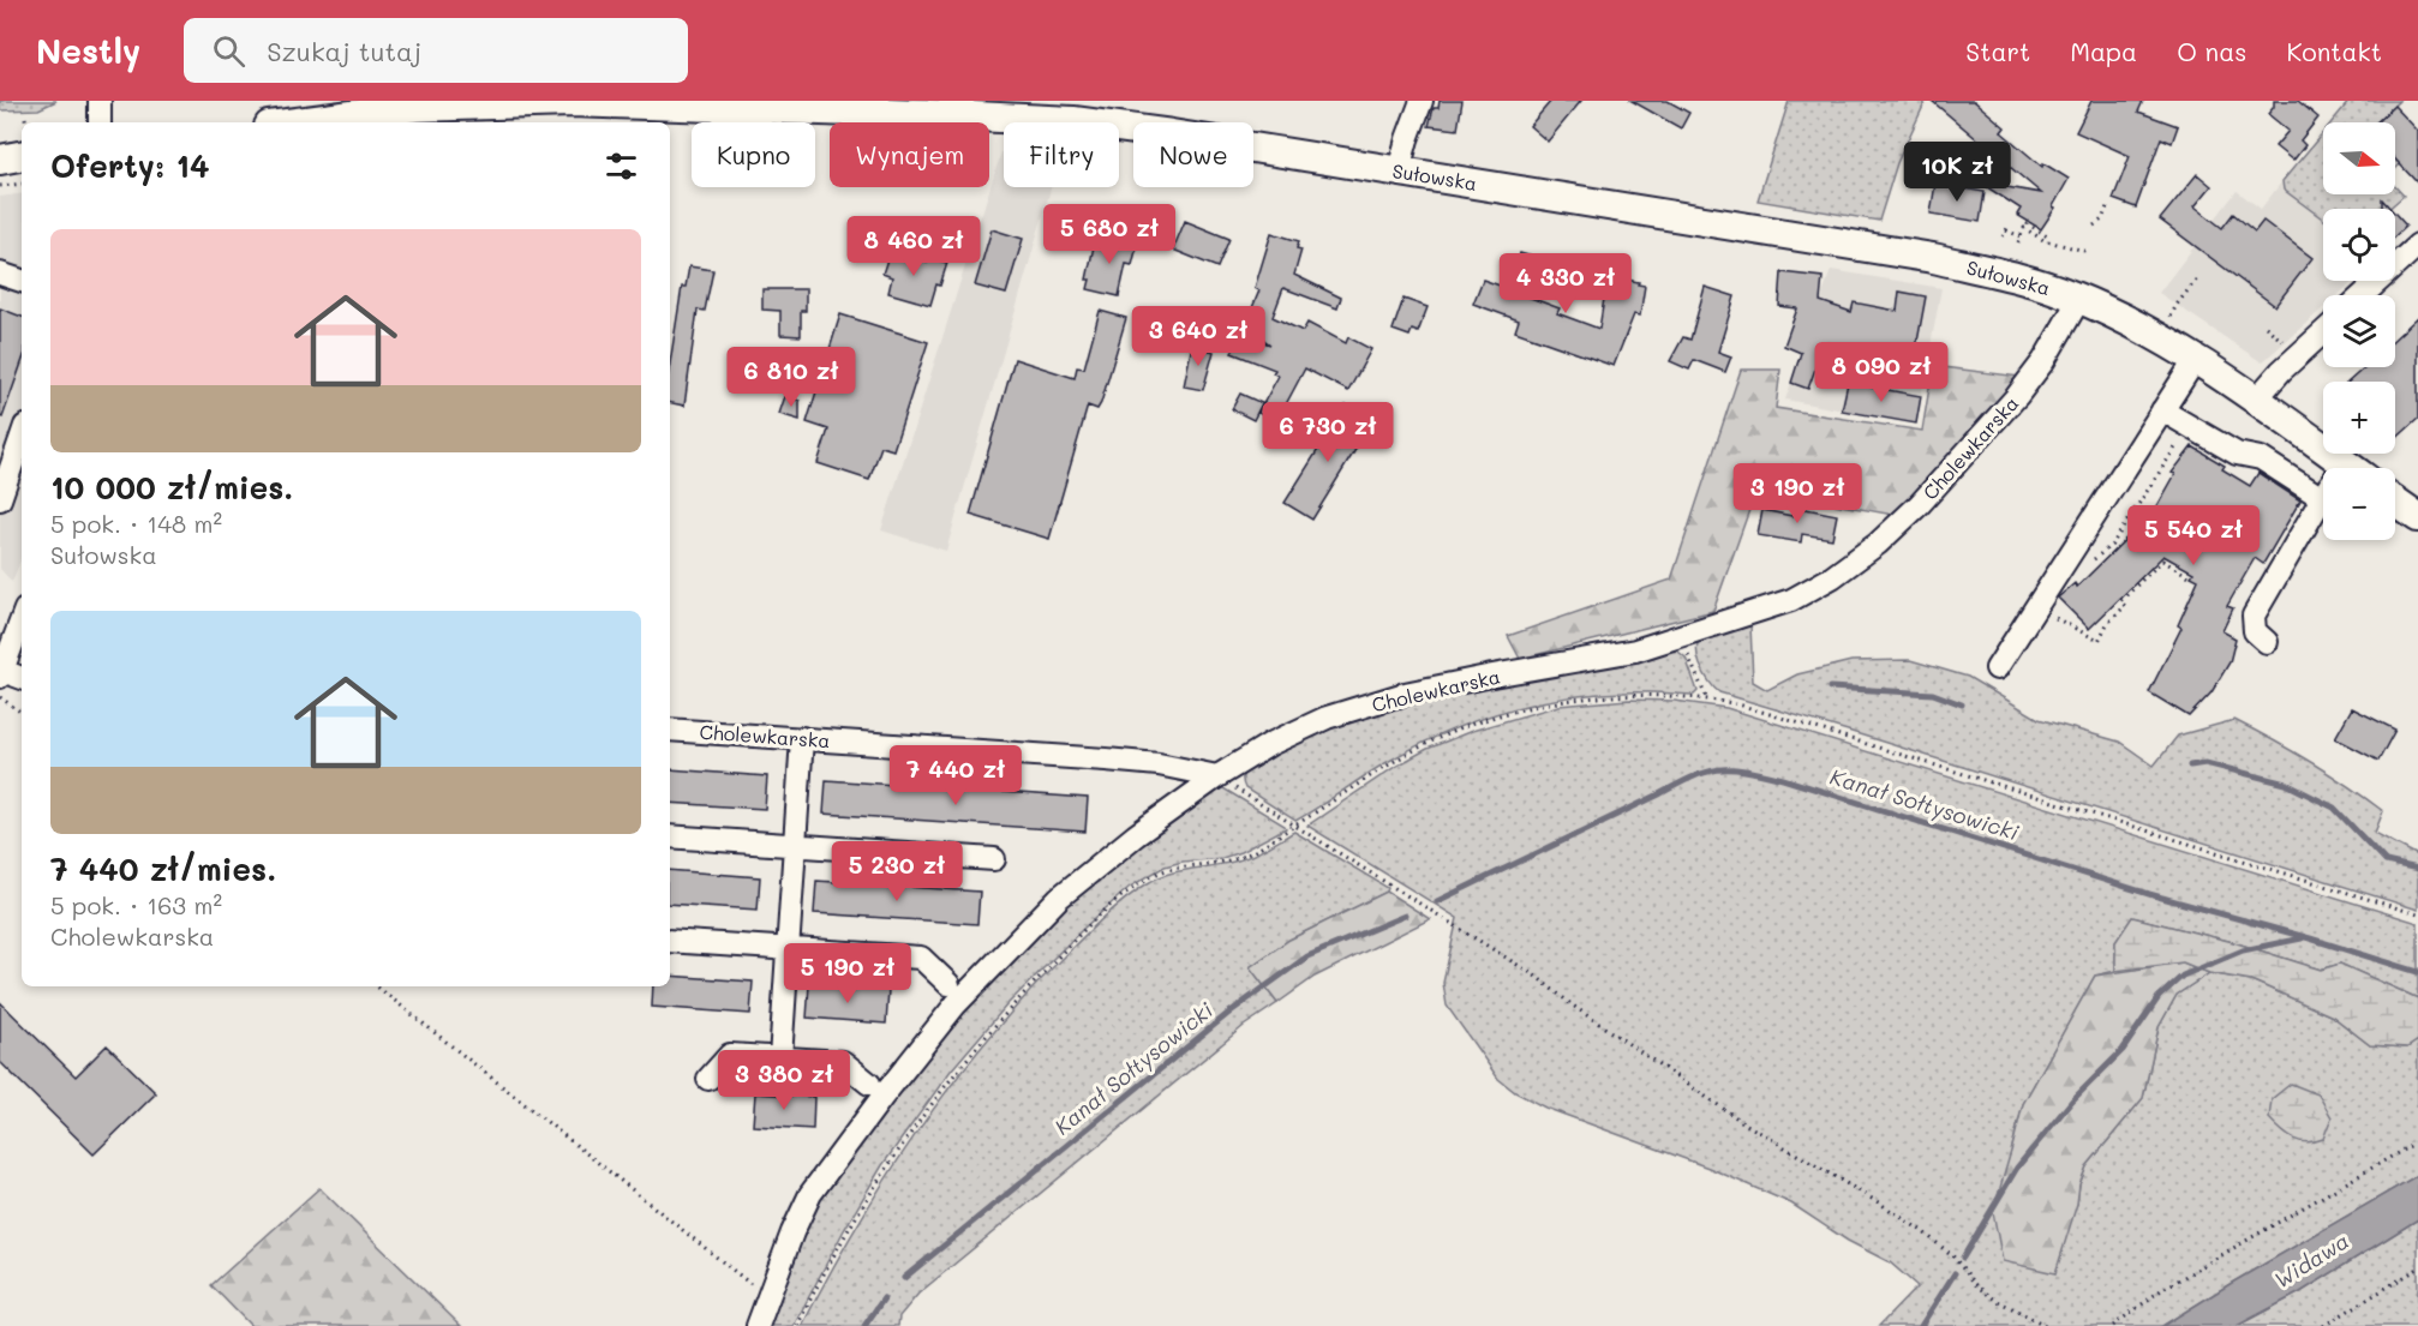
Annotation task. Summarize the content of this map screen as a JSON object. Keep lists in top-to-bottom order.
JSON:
{
  "streets": {
    "main road": ["Sułowska"],
    "street": ["Cholewkarska"]
  },
  "crossings": [
    ["Sułowska", "Cholewkarska"]
  ],
  "water": ["Kanał Sołtysowicki", "Widawa"],
  "north": "right",
  "page": {
    "header": "Nestly",
    "search": "Szukaj tutaj",
    "nav": [
      "Start",
      "Mapa",
      "O nas",
      "Kontakt"
    ],
    "map_buttons": ["+", "−"],
    "chip": [
      "Kupno",
      "Wynajem",
      "Filtry",
      "Nowe"
    ],
    "heading": "Oferty: 14",
    "price": [
      "10K zł",
      "5 680 zł",
      "8 460 zł",
      "4 330 zł",
      "3 640 zł",
      "8 090 zł",
      "6 810 zł",
      "6 730 zł",
      "3 190 zł",
      "5 540 zł",
      "7 440 zł",
      "5 230 zł",
      "5 190 zł",
      "3 380 zł"
    ],
    "list": [
      {
        "name": "10 000 zł/mies.",
        "note": "5 pok. · 148 m² · Sułowska"
      },
      {
        "name": "7 440 zł/mies.",
        "note": "5 pok. · 163 m² · Cholewkarska"
      }
    ]
  }
}
